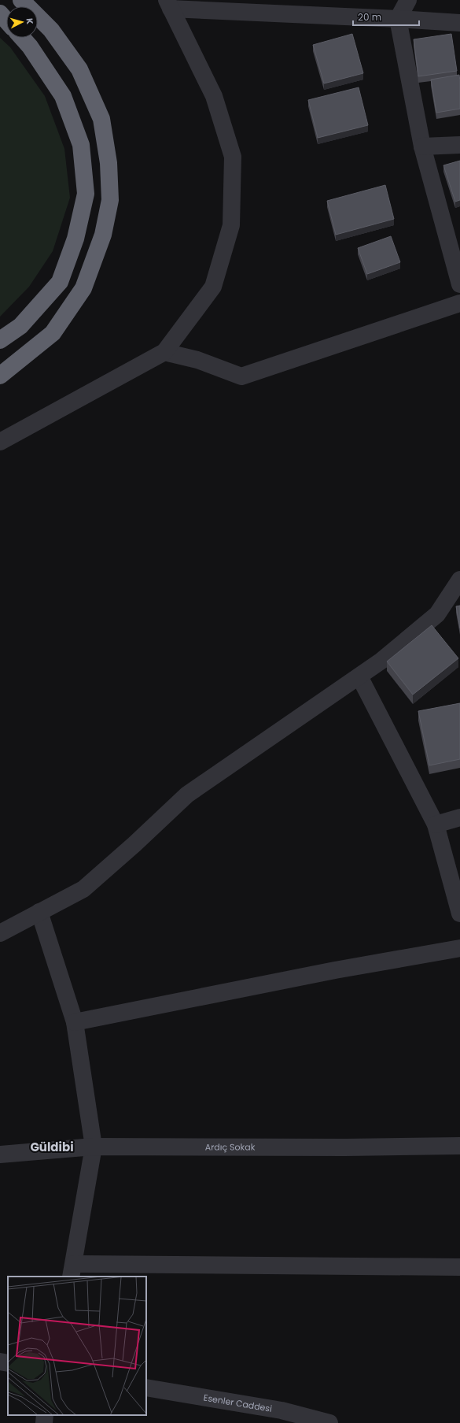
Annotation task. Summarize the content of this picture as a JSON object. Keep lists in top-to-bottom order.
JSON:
{
  "streets": {
    "street": ["Ardıç Sokak", "Esenler Caddesi"]
  },
  "districts": ["Güldibi"],
  "scale_bar": "20 m",
  "north": "right"
}
